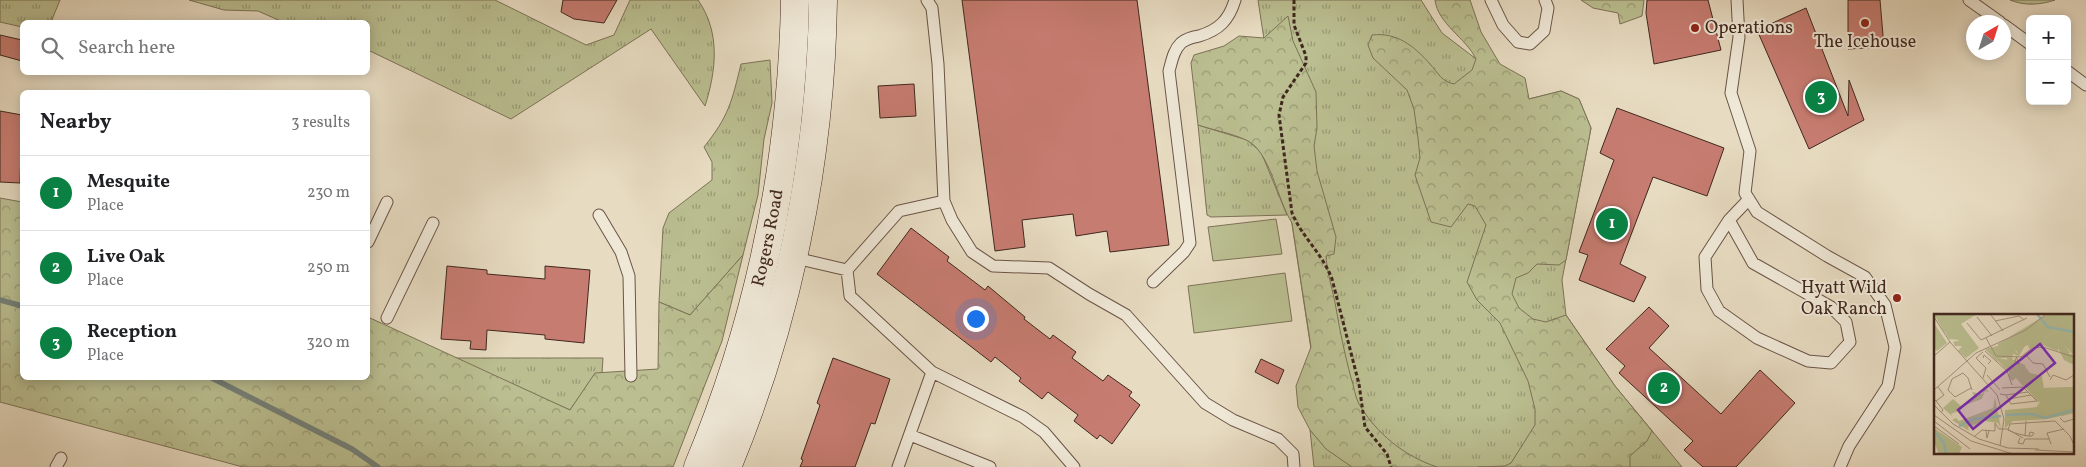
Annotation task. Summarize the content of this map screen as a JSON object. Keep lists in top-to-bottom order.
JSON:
{
  "streets": {
    "main road": ["Rogers Road"]
  },
  "places": ["The Icehouse", "Operations", "Hyatt Wild Oak Ranch"],
  "north": "top right",
  "page": {
    "map_buttons": ["+", "−"],
    "search": "Search here",
    "pins": ["3", "1", "2"],
    "heading": ["Nearby", "3 results"],
    "list": [
      {
        "mark": "1",
        "name": "Mesquite",
        "note": "Place",
        "value": "230 m"
      },
      {
        "mark": "2",
        "name": "Live Oak",
        "note": "Place",
        "value": "250 m"
      },
      {
        "mark": "3",
        "name": "Reception",
        "note": "Place",
        "value": "320 m"
      }
    ]
  }
}
